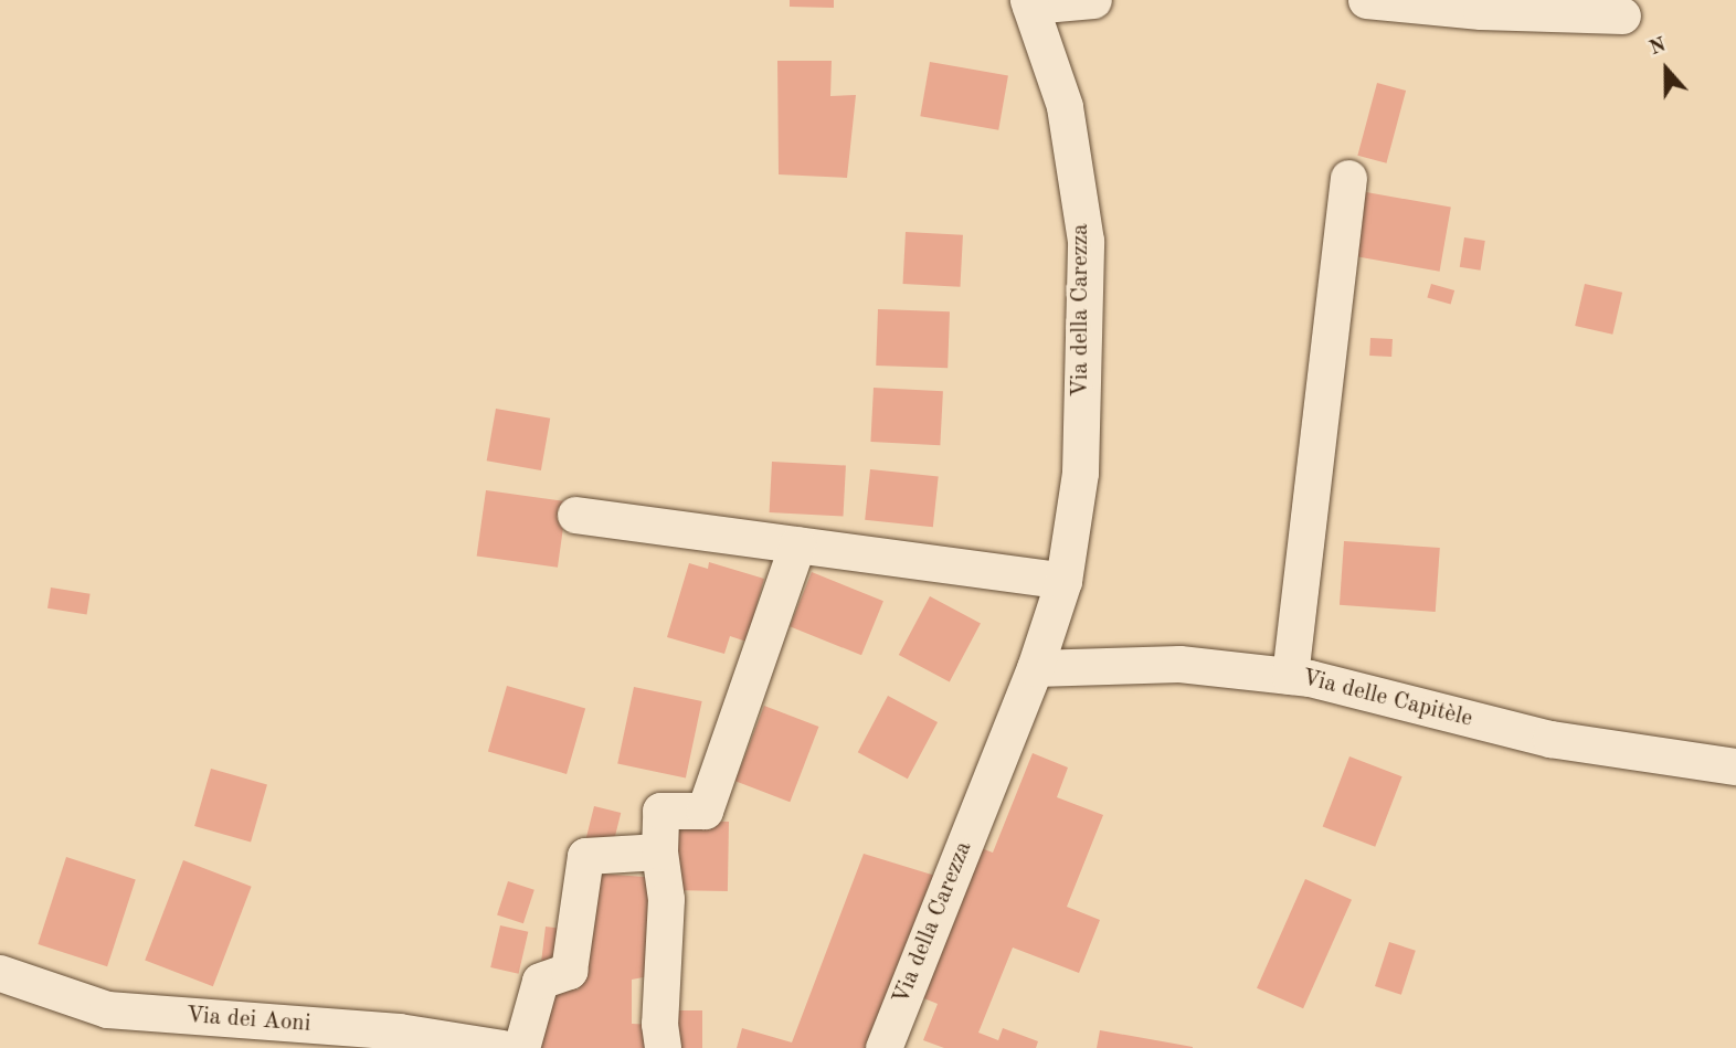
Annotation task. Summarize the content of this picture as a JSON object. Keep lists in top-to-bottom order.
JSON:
{
  "streets": {
    "street": ["Via della Carezza", "Via delle Capitèle", "Via dei Aoni"]
  },
  "crossings": [
    ["Via della Carezza", "Via delle Capitèle"]
  ],
  "north": "top"
}
